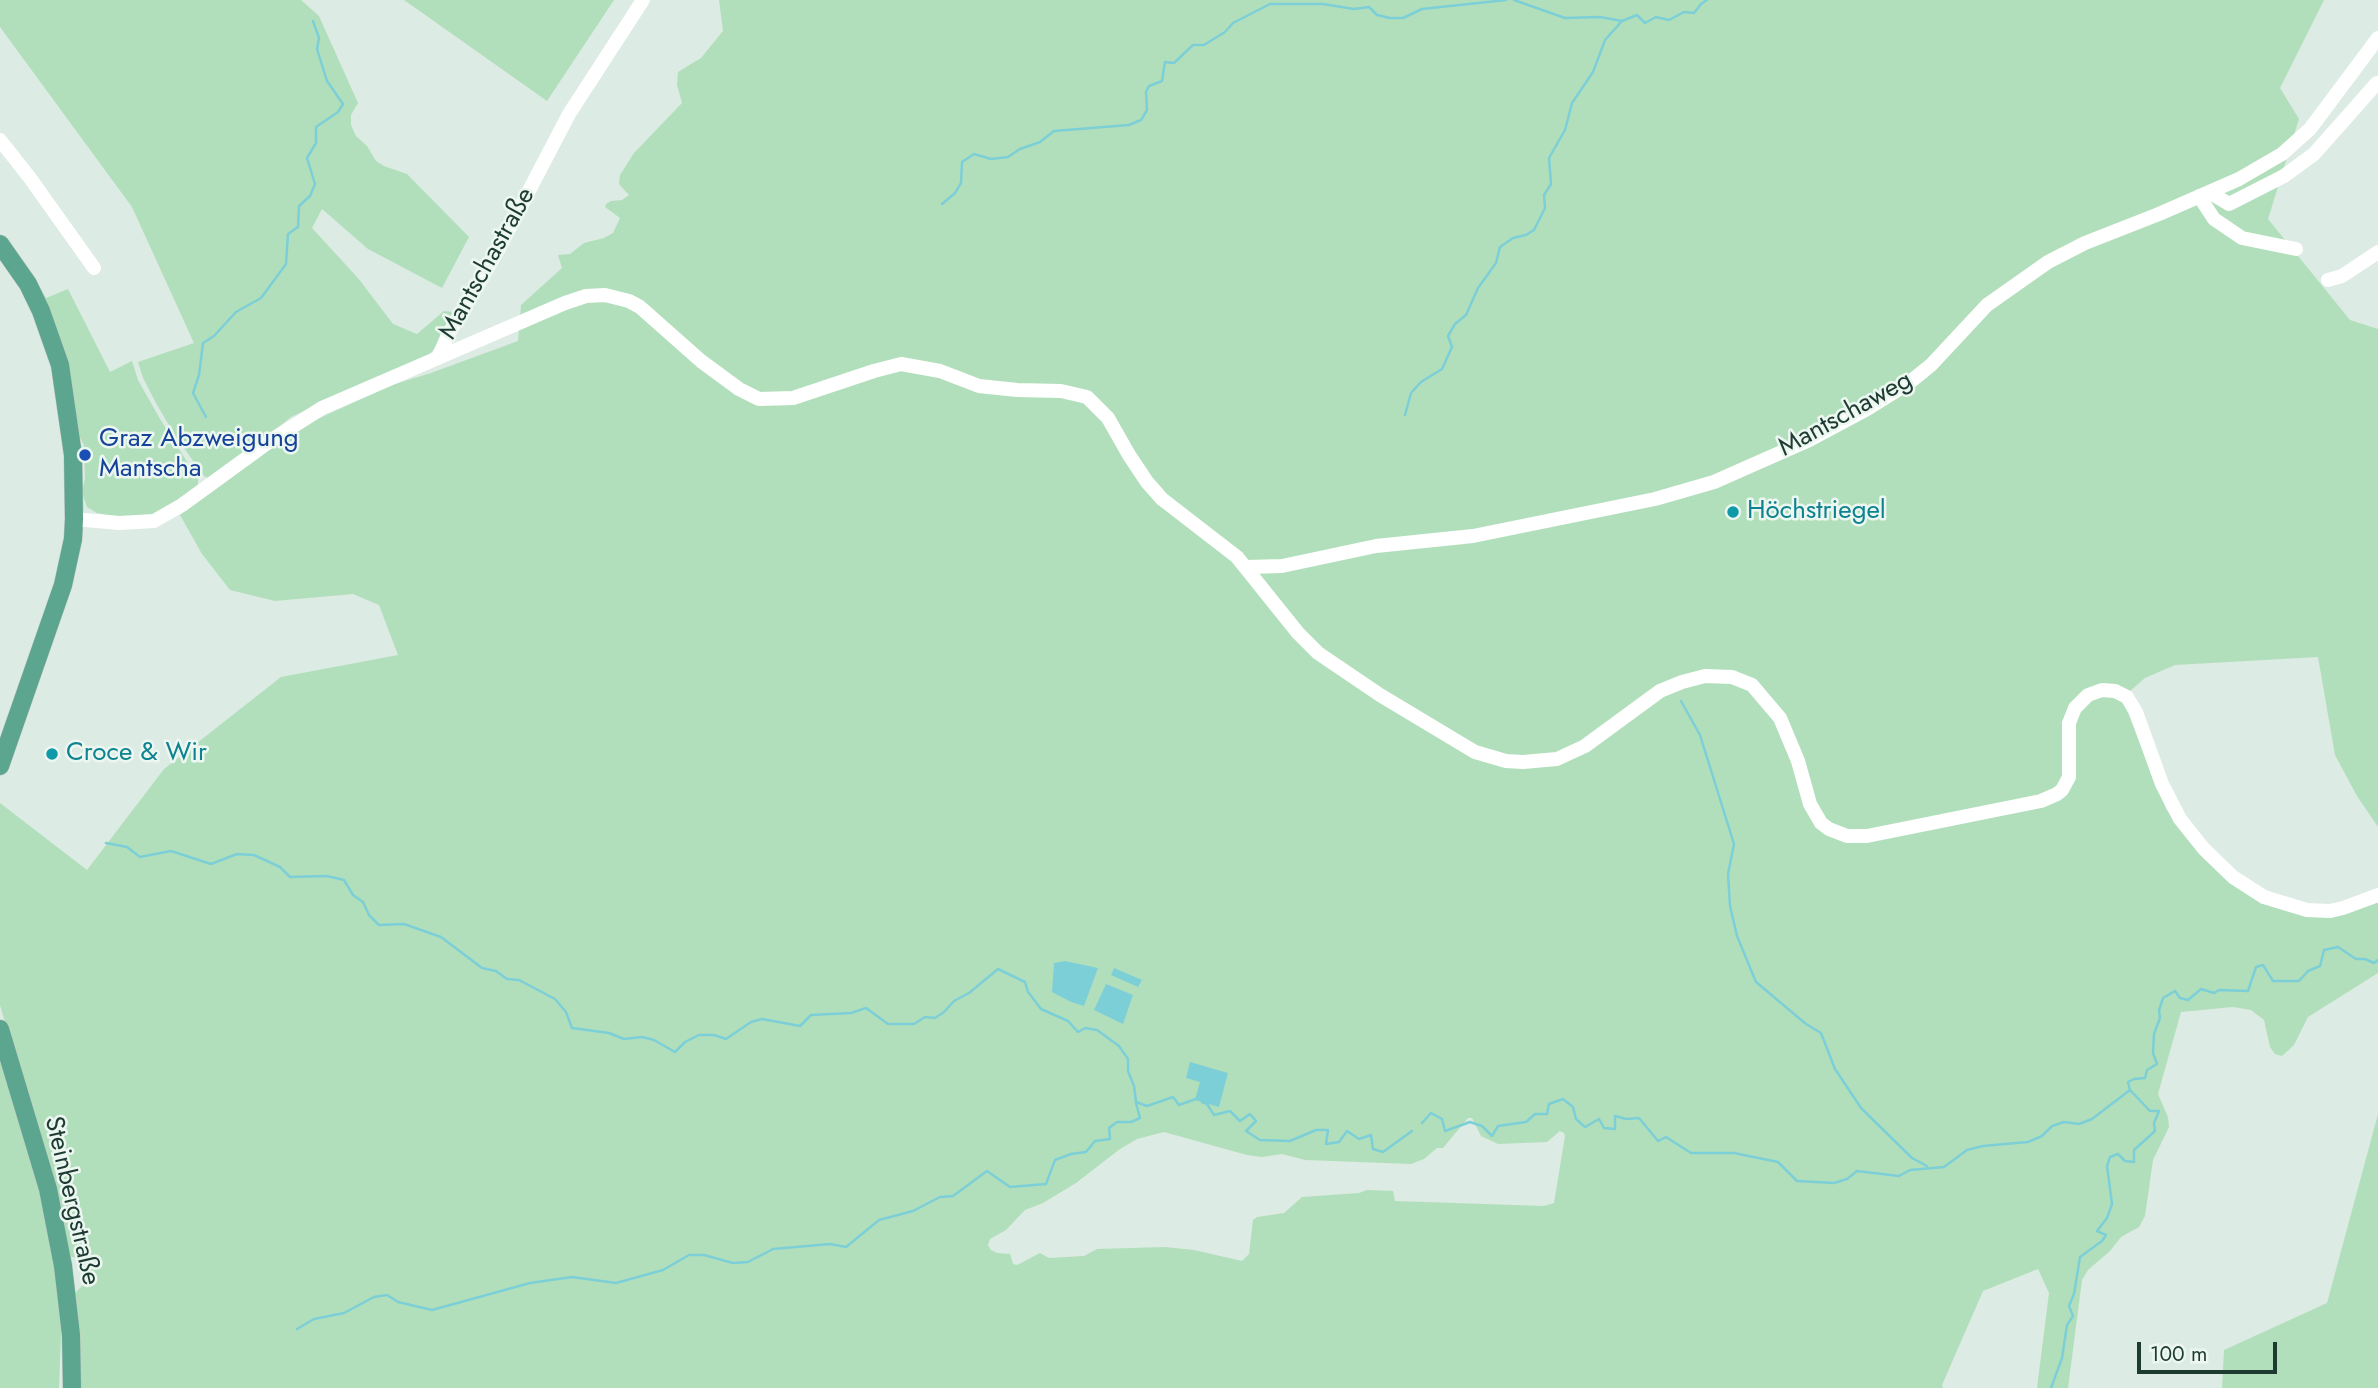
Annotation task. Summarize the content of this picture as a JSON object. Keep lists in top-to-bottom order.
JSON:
{
  "streets": {
    "main road": ["Steinbergstraße"],
    "street": ["Mantschastraße", "Mantschaweg"]
  },
  "places": ["Graz Abzweigung Mantscha", "Höchstriegel", "Croce & Wir"],
  "scale_bar": "100 m"
}
